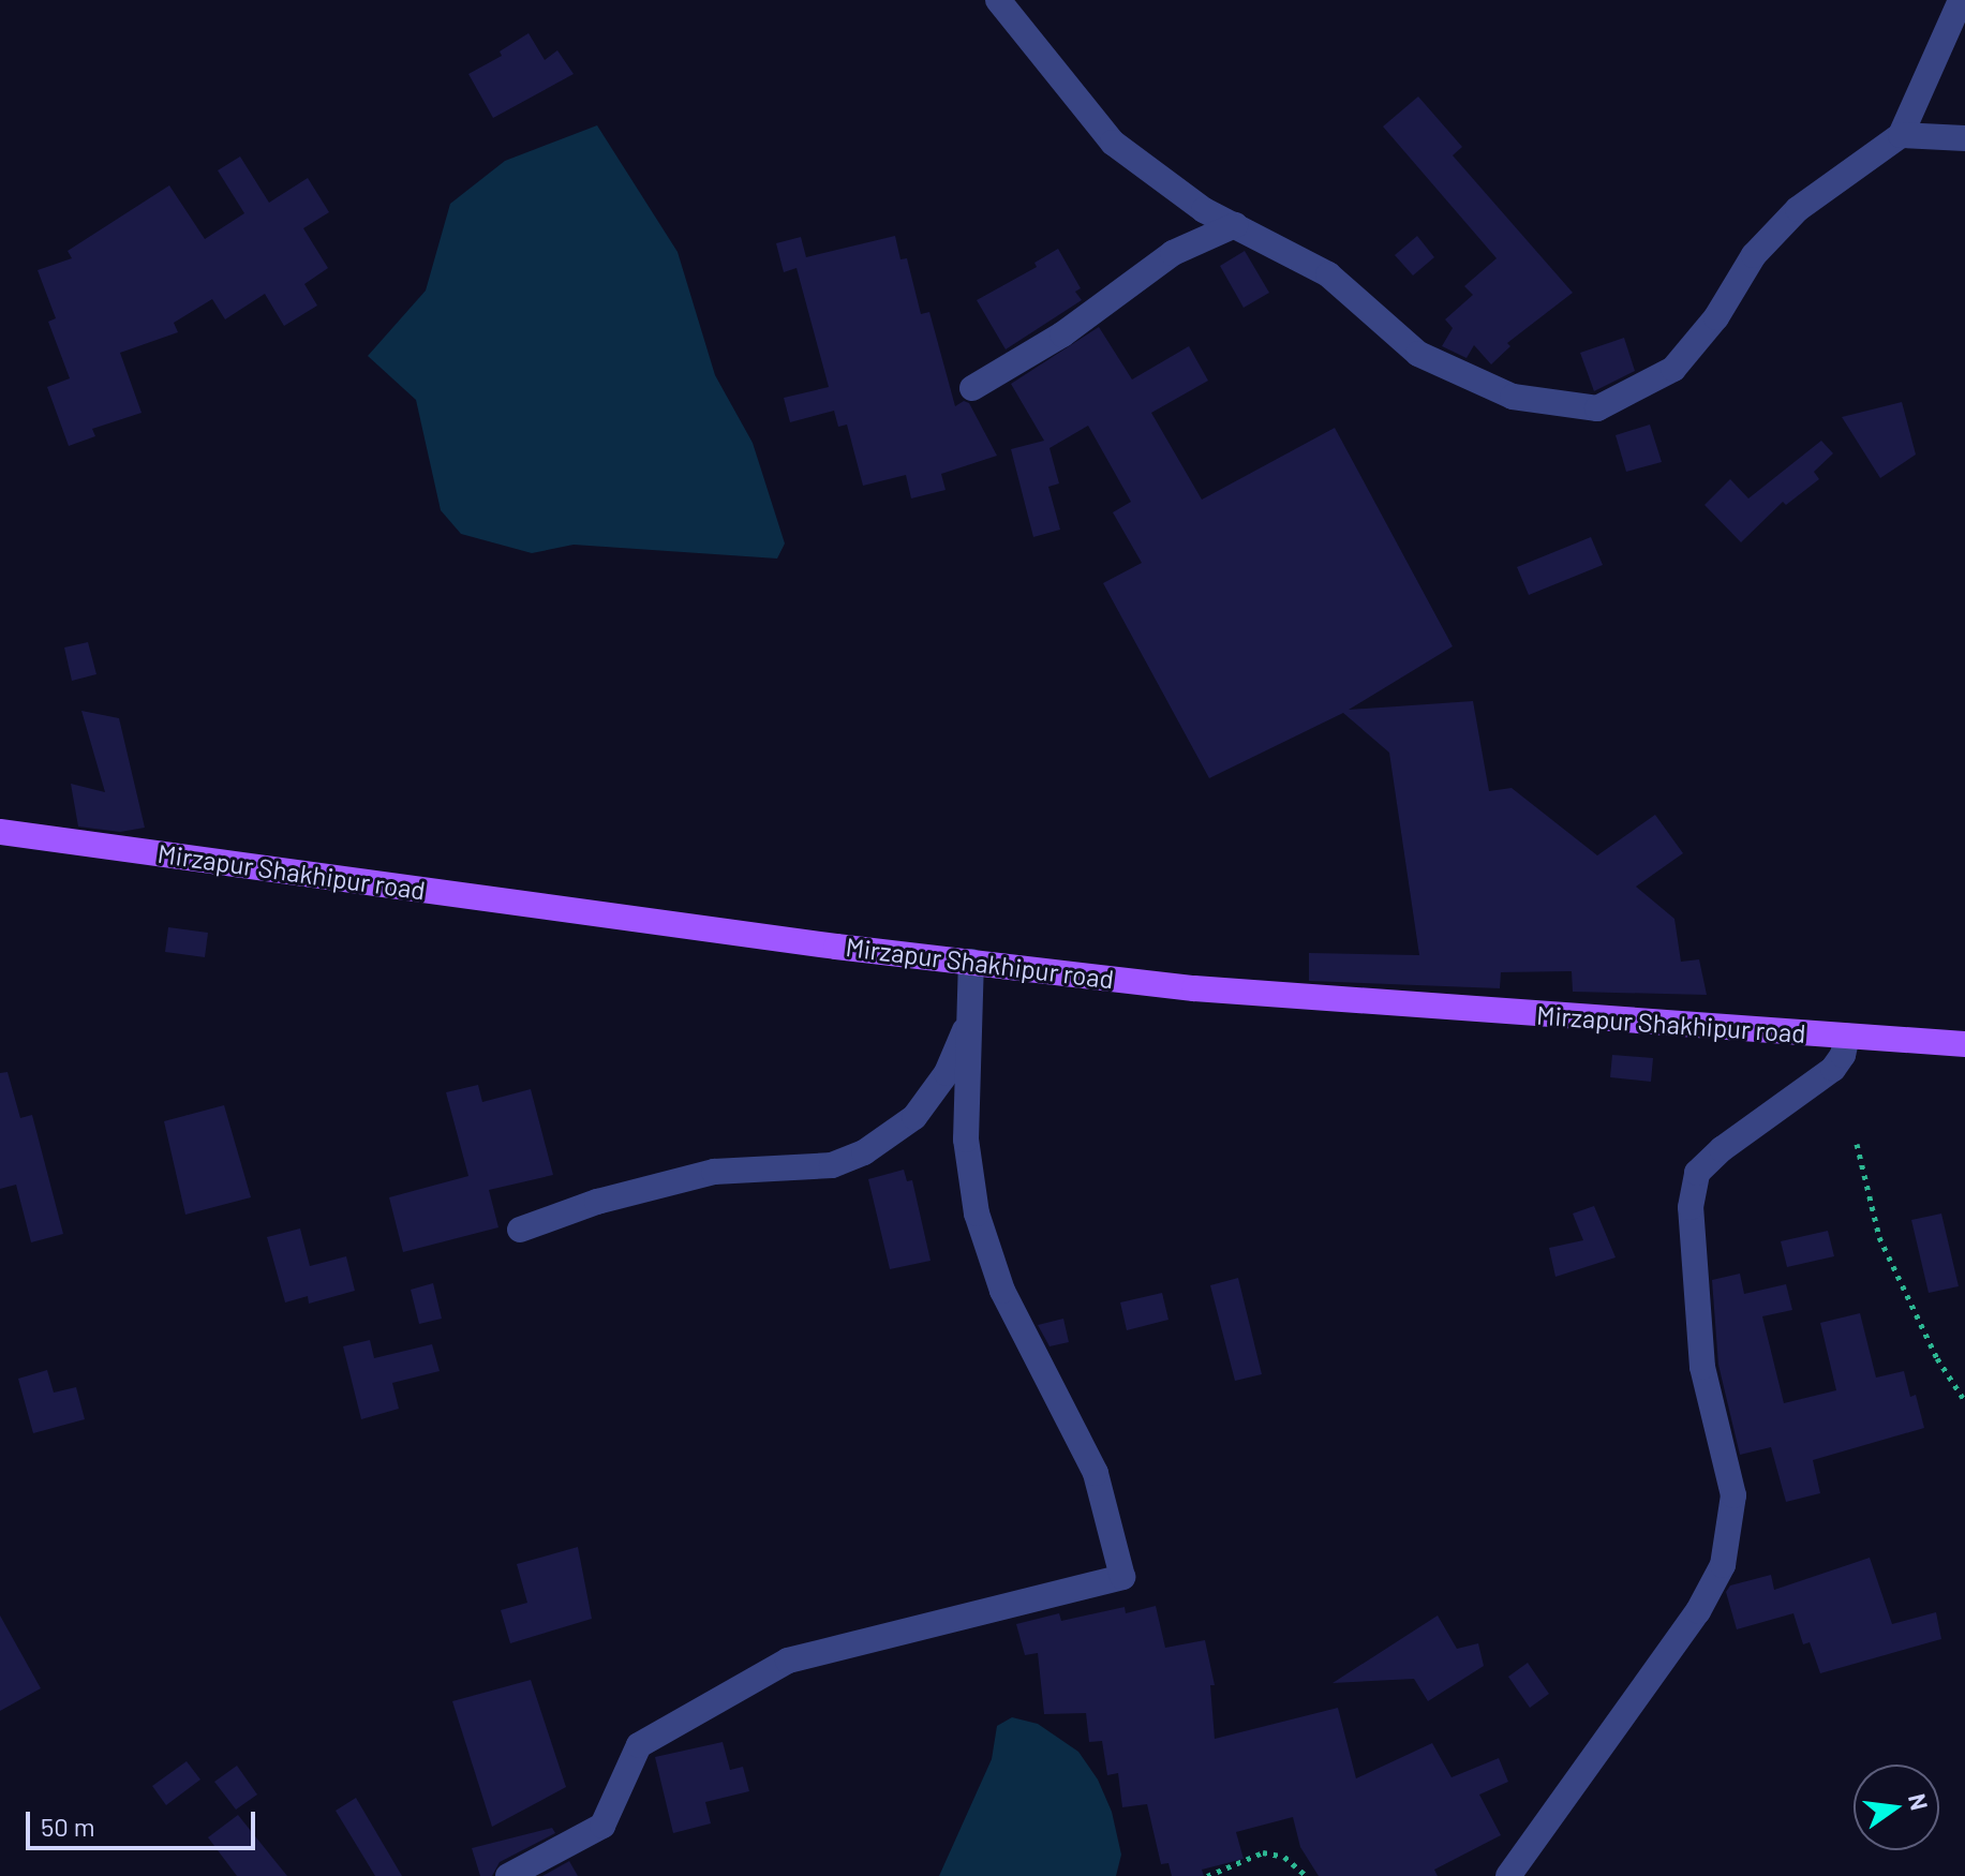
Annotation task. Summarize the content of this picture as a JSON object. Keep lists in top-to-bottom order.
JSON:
{
  "streets": {
    "main road": ["Mirzapur Shakhipur road"]
  },
  "scale_bar": "50 m",
  "north": "right"
}
